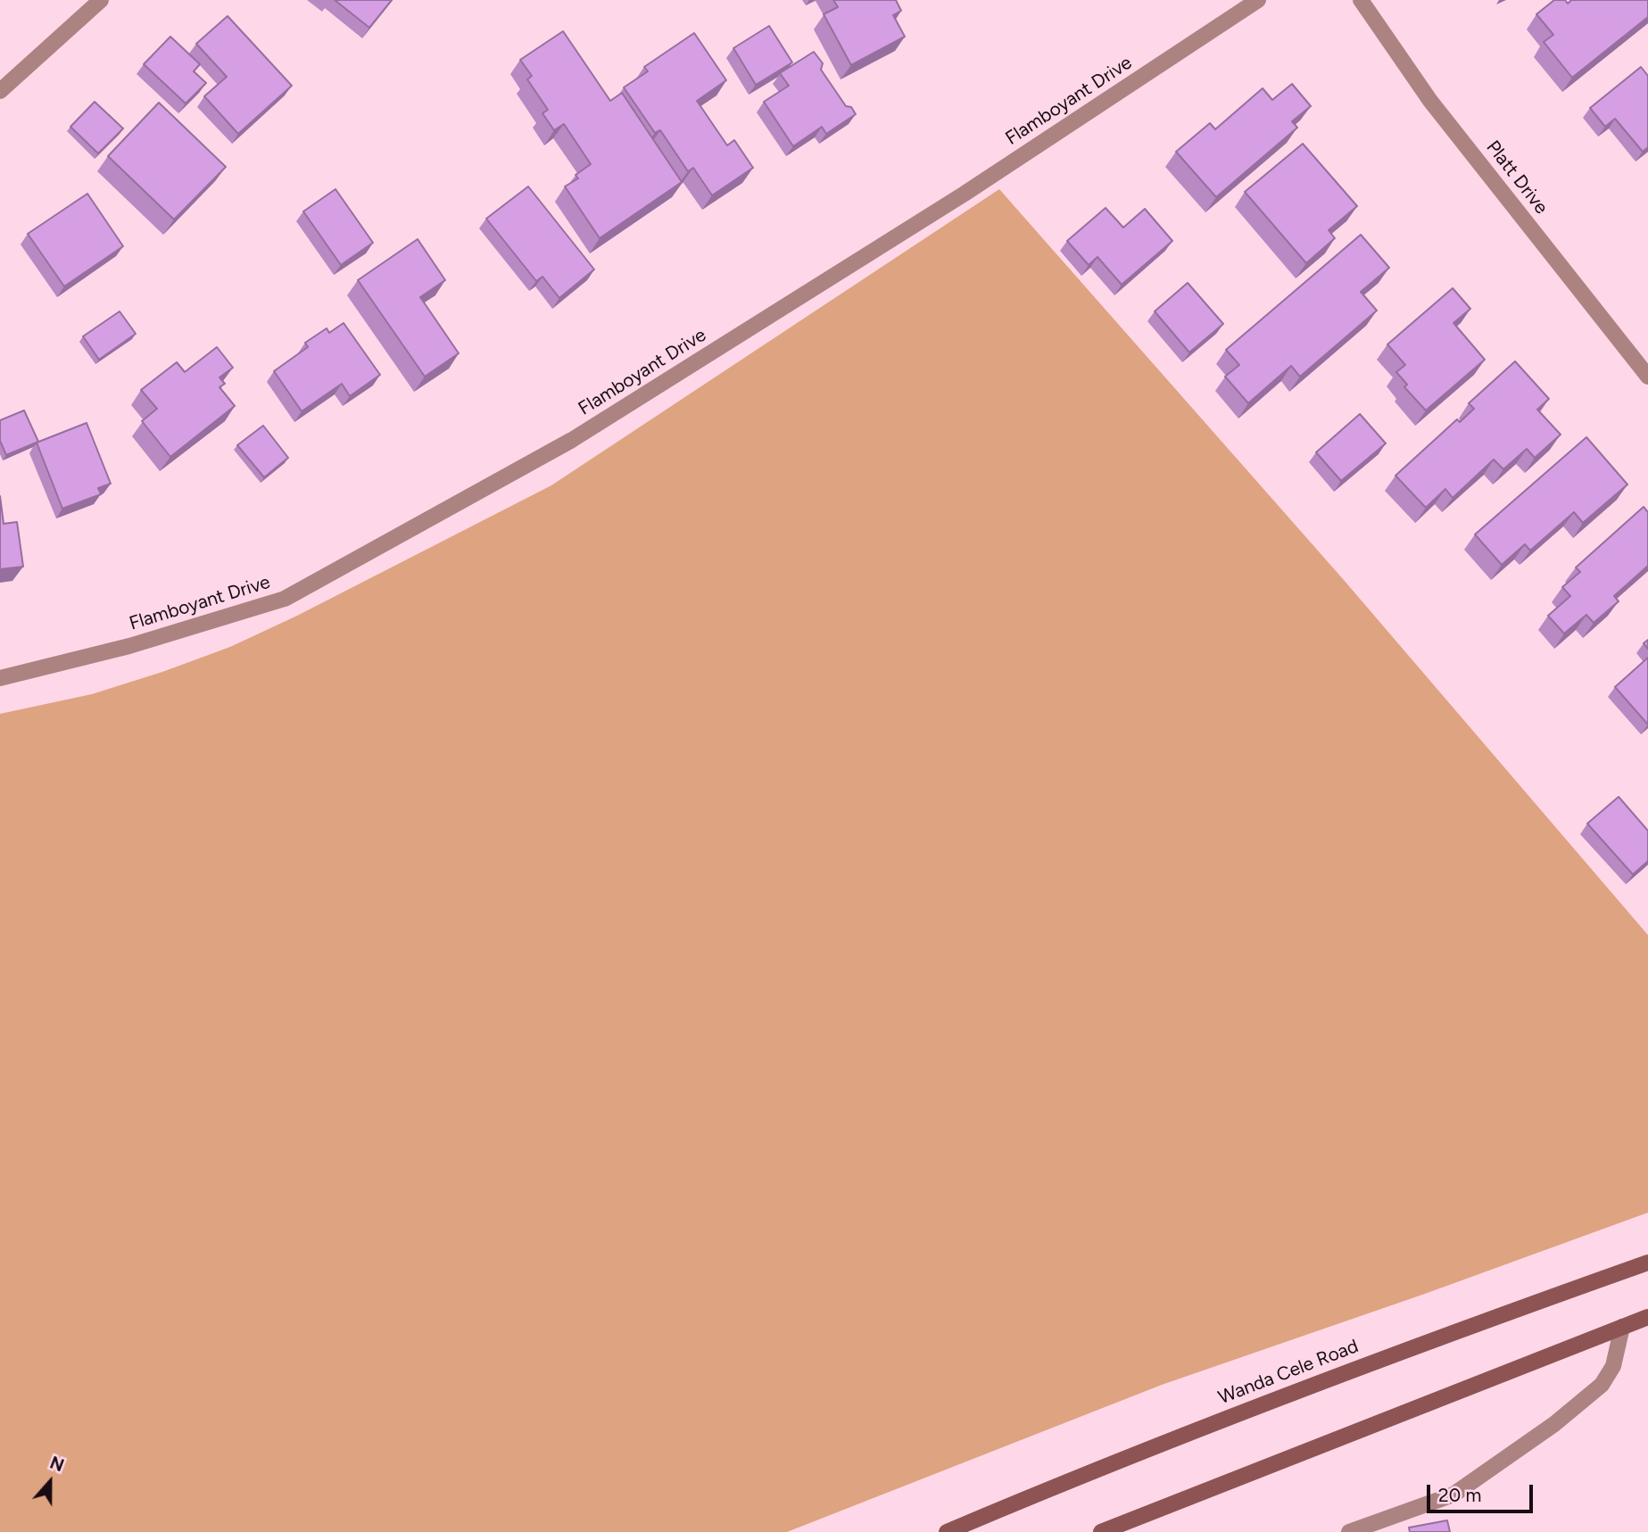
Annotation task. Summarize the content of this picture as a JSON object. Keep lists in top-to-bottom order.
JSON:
{
  "streets": {
    "main road": ["Wanda Cele Road"],
    "street": ["Flamboyant Drive", "Platt Drive"]
  },
  "scale_bar": "20 m",
  "north": "top"
}
